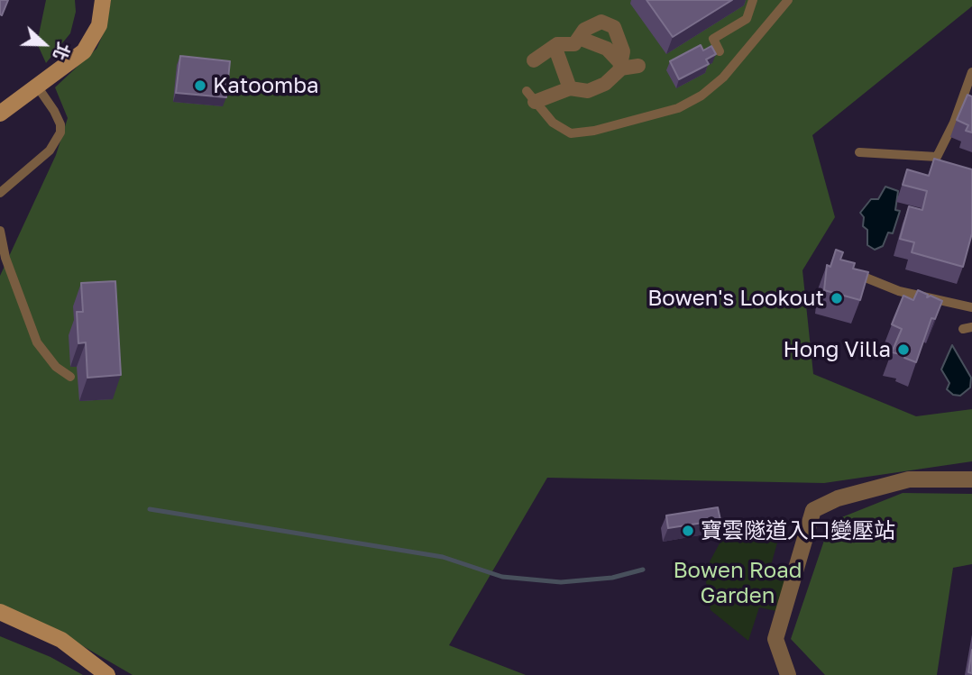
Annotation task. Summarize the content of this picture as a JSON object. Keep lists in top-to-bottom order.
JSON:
{
  "parks": ["Bowen Road Garden"],
  "places": [
    "Katoomba",
    "Bowen's Lookout",
    "Hong Villa",
    "寶雲隧道入口變壓站"
  ],
  "north": "right"
}
